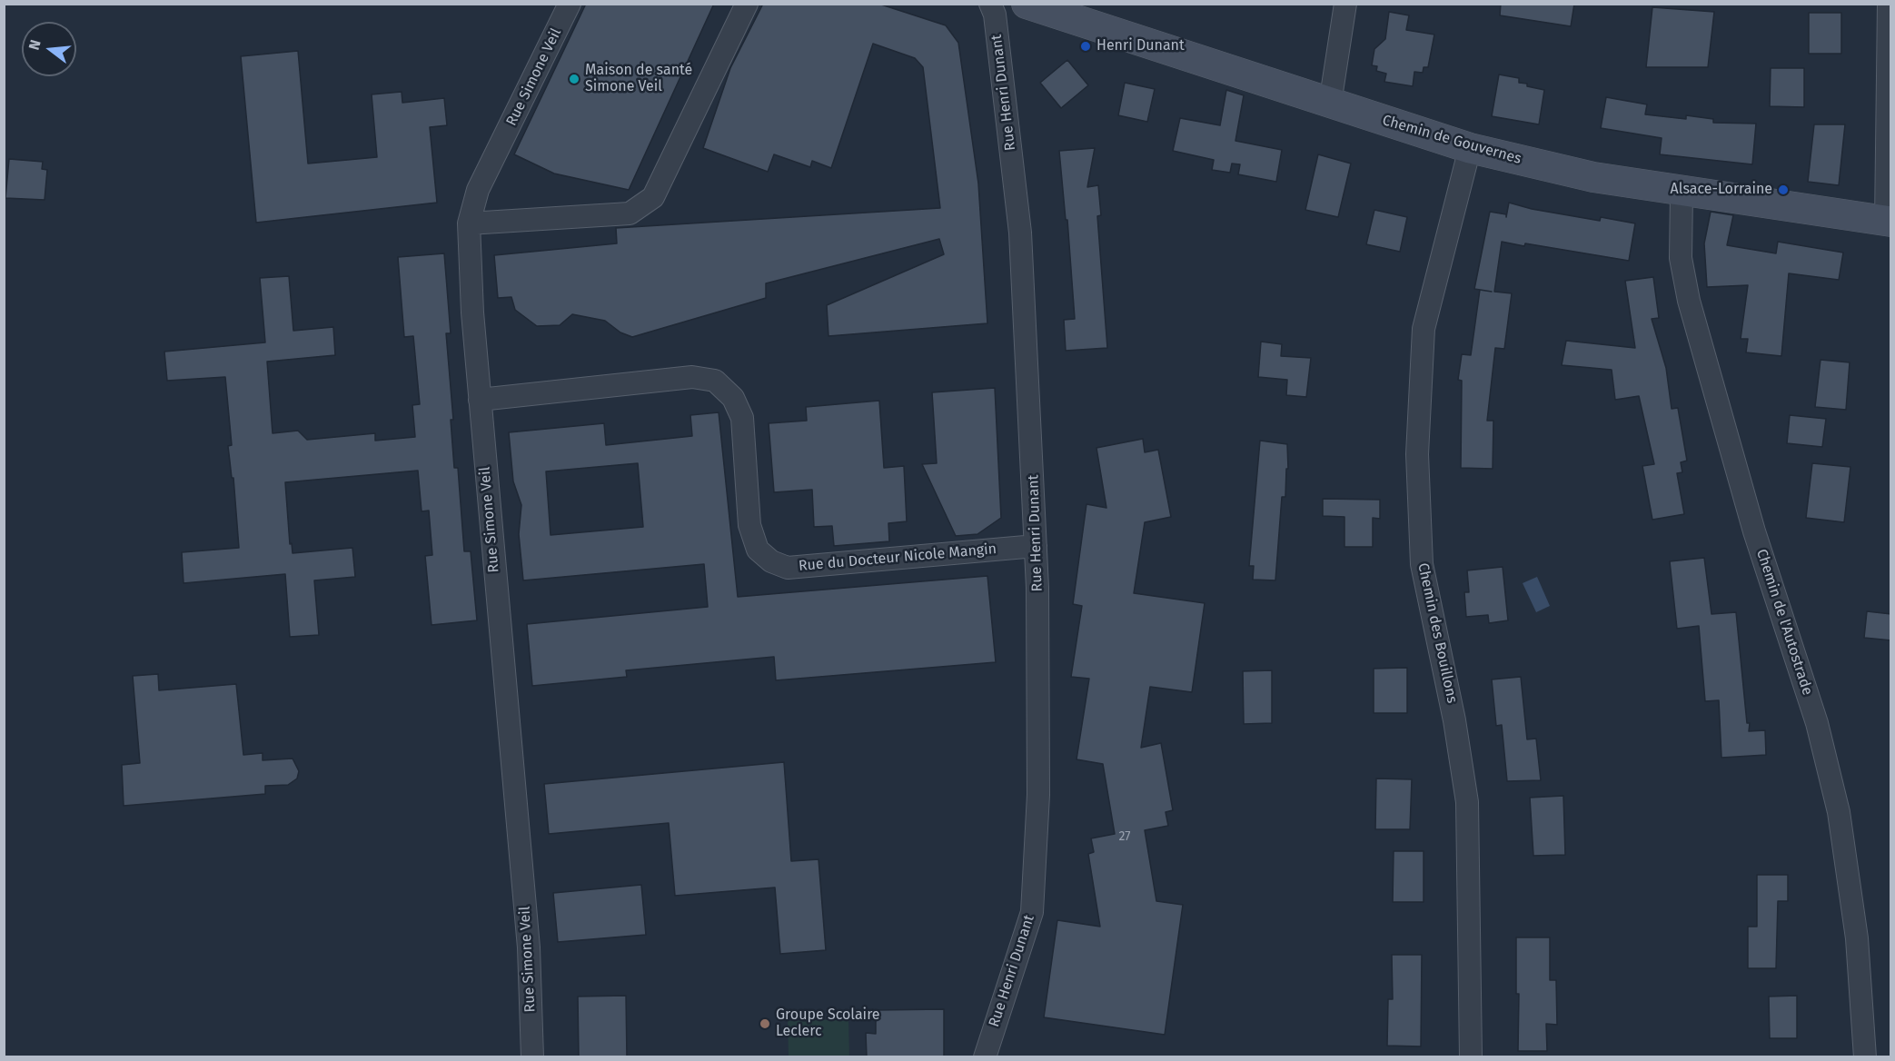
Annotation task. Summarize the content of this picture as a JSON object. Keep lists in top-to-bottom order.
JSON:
{
  "streets": {
    "street": [
      "Rue Simone Veil",
      "Rue Henri Dunant",
      "Chemin de Gouvernes",
      "Rue du Docteur Nicole Mangin",
      "Chemin de l'Autostrade",
      "Chemin des Bouillons"
    ]
  },
  "crossings": [
    ["Rue Simone Veil", "Rue du Docteur Nicole Mangin"],
    ["Rue Henri Dunant", "Rue du Docteur Nicole Mangin"],
    ["Chemin de Gouvernes", "Chemin de l'Autostrade"],
    ["Chemin de Gouvernes", "Chemin des Bouillons"]
  ],
  "places": [
    "Henri Dunant",
    "Maison de santé Simone Veil",
    "Alsace-Lorraine",
    "Groupe Scolaire Leclerc"
  ],
  "house_numbers": ["27"],
  "north": "left"
}
